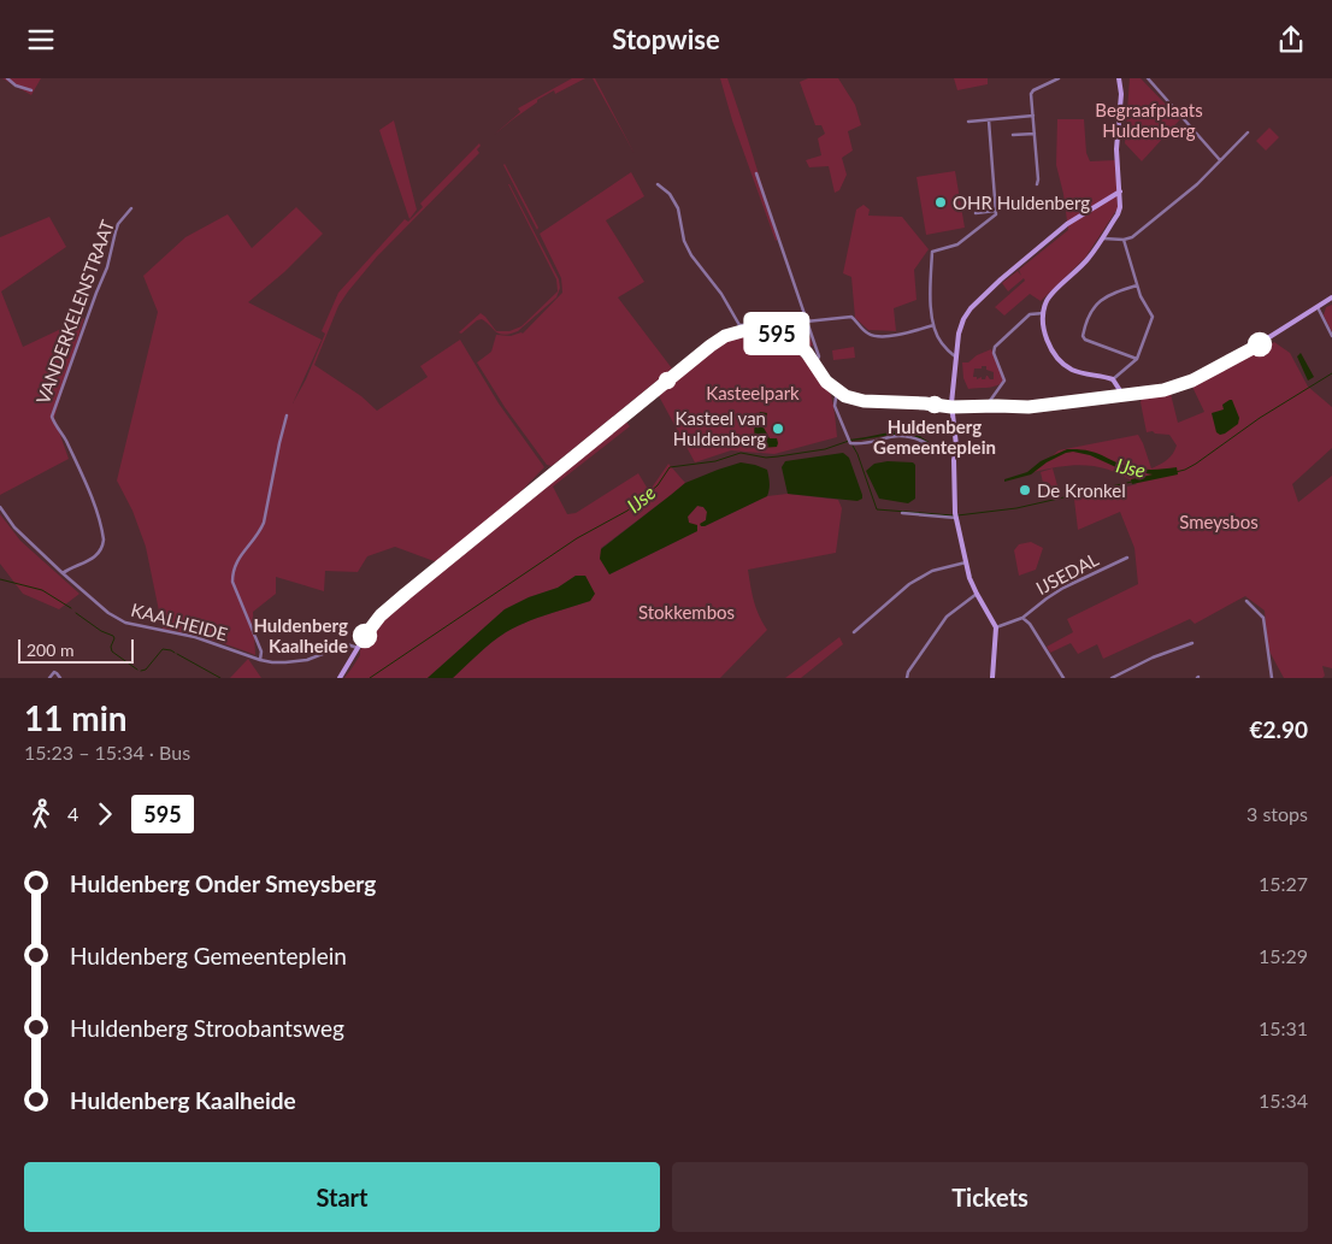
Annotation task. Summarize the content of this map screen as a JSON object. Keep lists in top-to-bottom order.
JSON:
{
  "streets": {
    "street": ["VANDERKELENSTRAAT", "IJSEDAL", "KAALHEIDE"]
  },
  "crossings": [
    ["VANDERKELENSTRAAT", "KAALHEIDE"]
  ],
  "water": ["IJse"],
  "parks": [
    "Begraafplaats Huldenberg",
    "Kasteelpark",
    "Smeysbos",
    "Stokkembos"
  ],
  "places": [
    "OHR Huldenberg",
    "Huldenberg Gemeenteplein",
    "Kasteel van Huldenberg",
    "De Kronkel",
    "Huldenberg Kaalheide"
  ],
  "lines": ["bus line 595"],
  "scale_bar": "200 m",
  "page": {
    "header": "Stopwise",
    "on_map": "595",
    "scale": "200 m",
    "heading": ["11 min", "15:23 – 15:34 · Bus", "€2.90"],
    "legs": ["4", "595", "3 stops"],
    "list": [
      {
        "name": "Huldenberg Onder Smeysberg",
        "value": "15:27"
      },
      {
        "name": "Huldenberg Gemeenteplein",
        "value": "15:29"
      },
      {
        "name": "Huldenberg Stroobantsweg",
        "value": "15:31"
      },
      {
        "name": "Huldenberg Kaalheide",
        "value": "15:34"
      }
    ],
    "buttons": ["Start", "Tickets"]
  }
}
